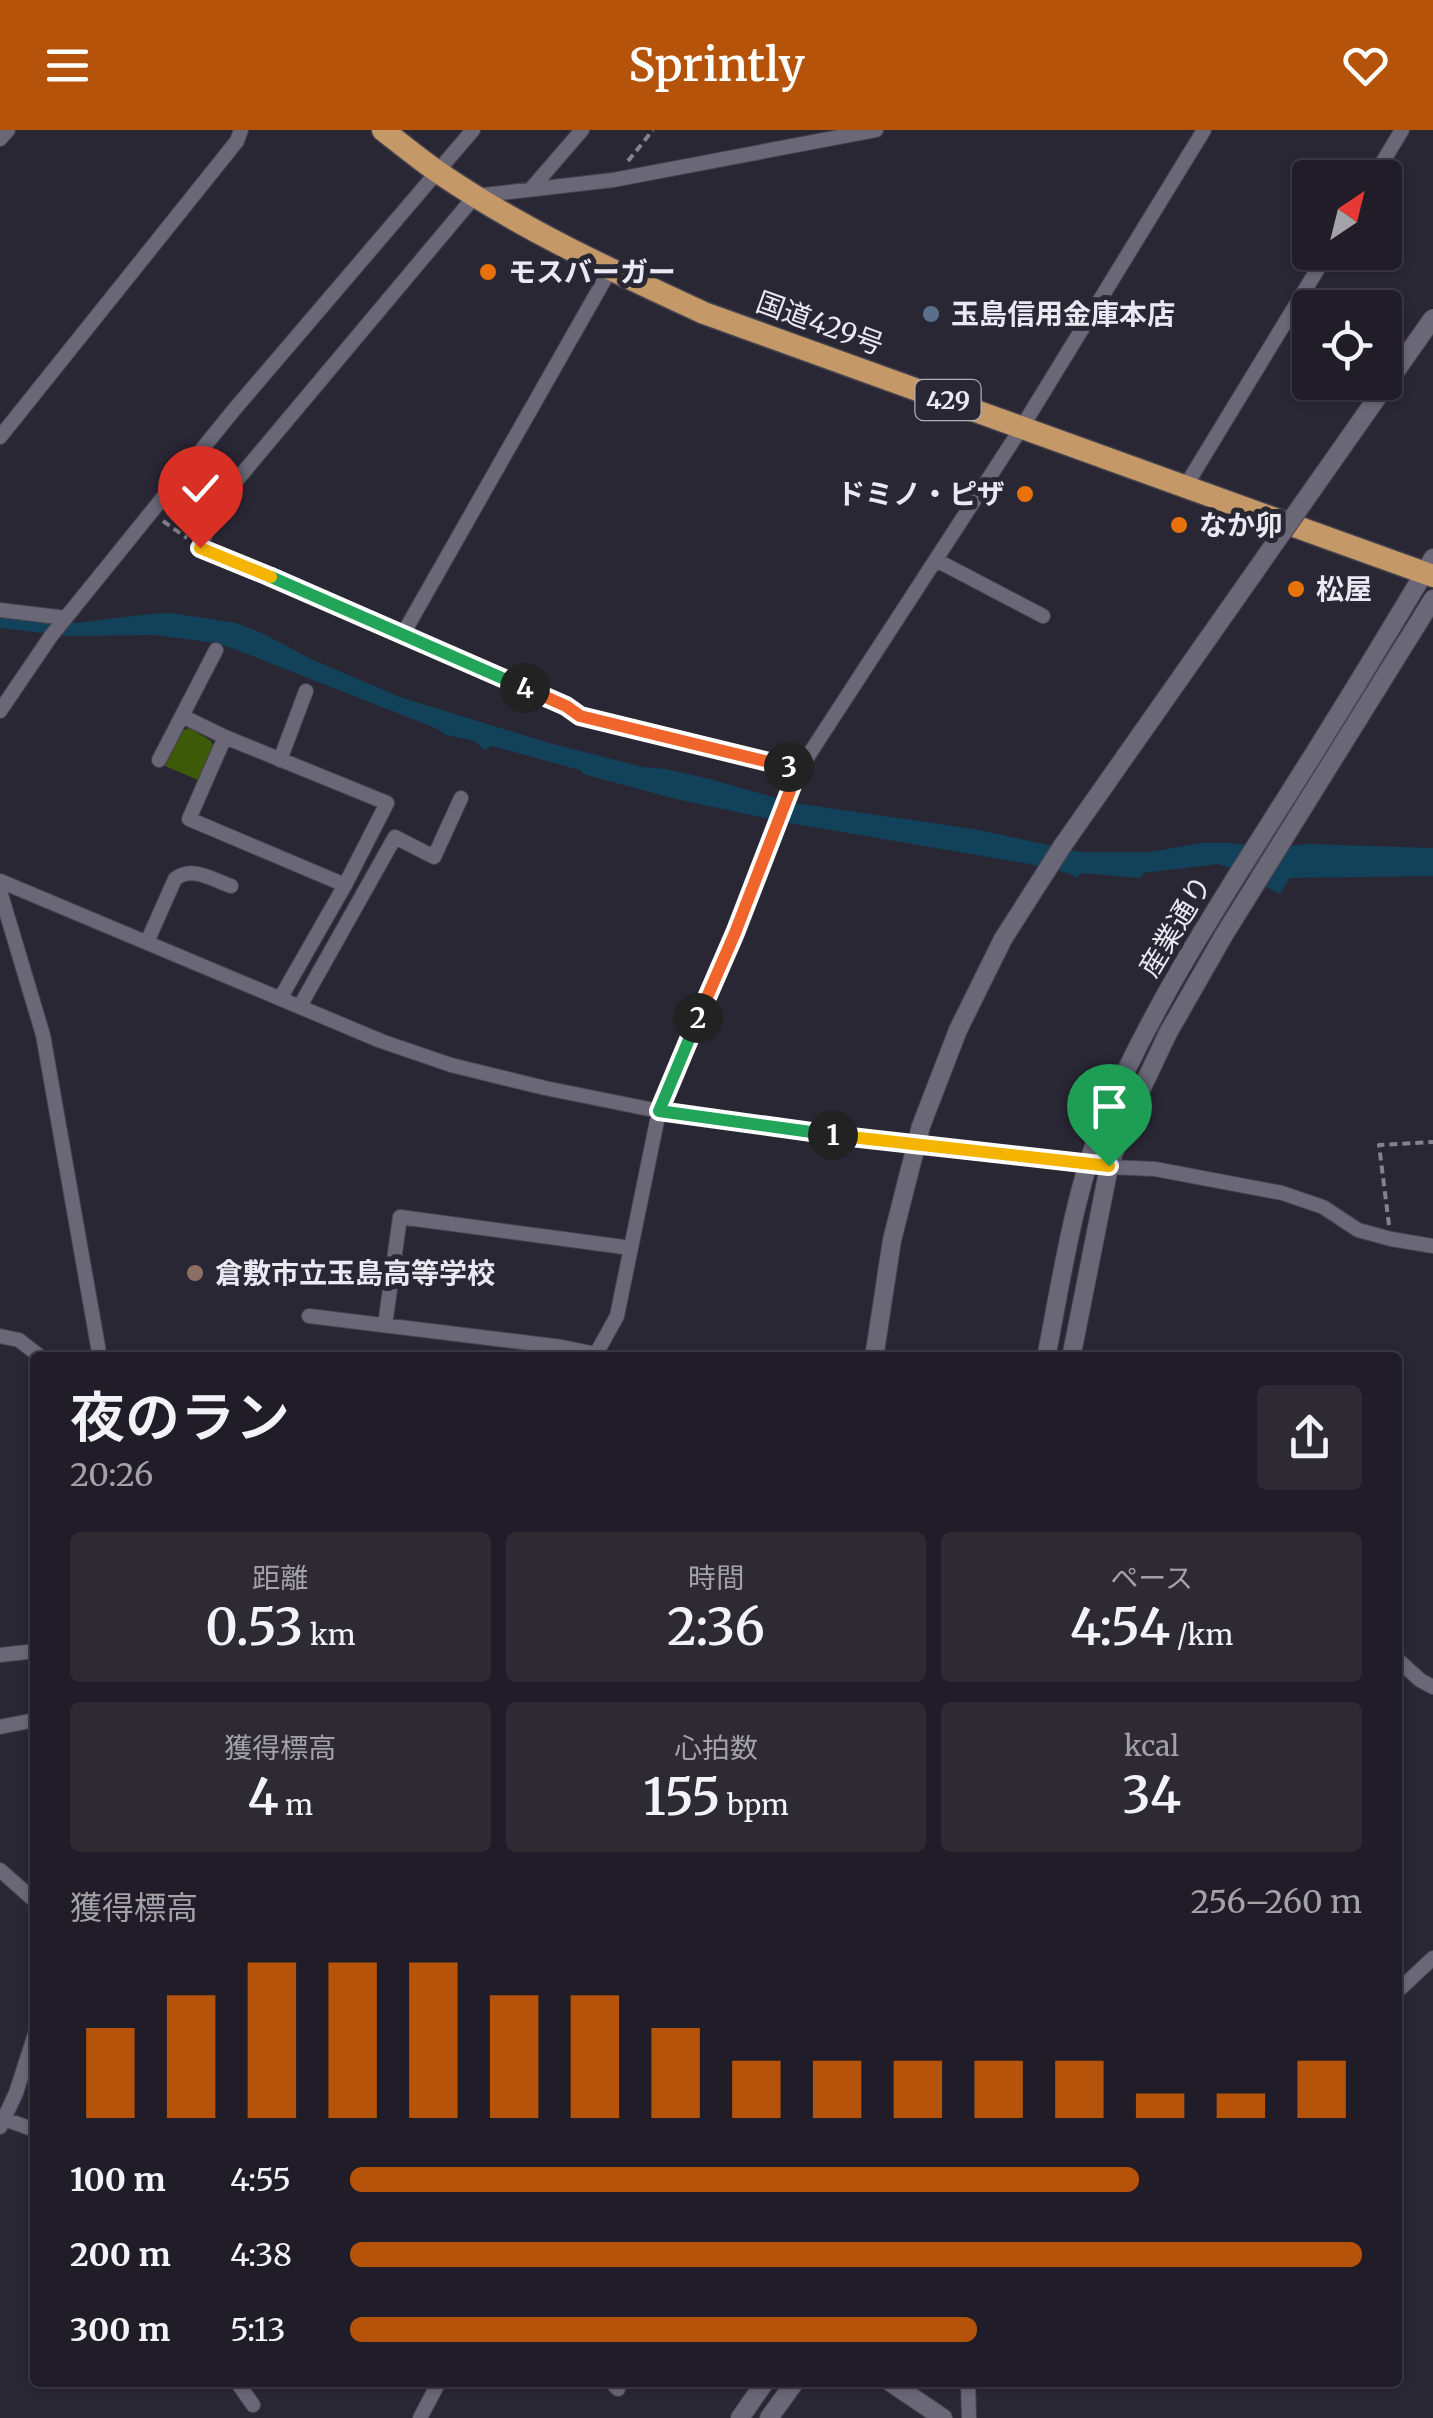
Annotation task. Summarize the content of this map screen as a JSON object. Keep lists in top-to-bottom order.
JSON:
{
  "streets": {
    "highway": ["国道429号", "429"],
    "street": ["産業通り"]
  },
  "crossings": [
    ["国道429号", "産業通り"]
  ],
  "places": [
    "モスバーガー",
    "玉島信用金庫本店",
    "ドミノ・ピザ",
    "なか卯",
    "松屋",
    "倉敷市立玉島高等学校"
  ],
  "north": "top right",
  "page": {
    "header": "Sprintly",
    "pins": [
      "4",
      "3",
      "2",
      "1"
    ],
    "heading": ["夜のラン", "20:26"],
    "stats": [
      ["距離", "0.53 km"],
      ["時間", "2:36"],
      ["ペース", "4:54 /km"],
      ["獲得標高", "4 m"],
      ["心拍数", "155 bpm"],
      ["kcal", "34"]
    ],
    "chart": ["獲得標高", "256–260 m"],
    "list": [
      {
        "name": "100 m",
        "note": "4:55"
      },
      {
        "name": "200 m",
        "note": "4:38"
      },
      {
        "name": "300 m",
        "note": "5:13"
      }
    ]
  }
}
